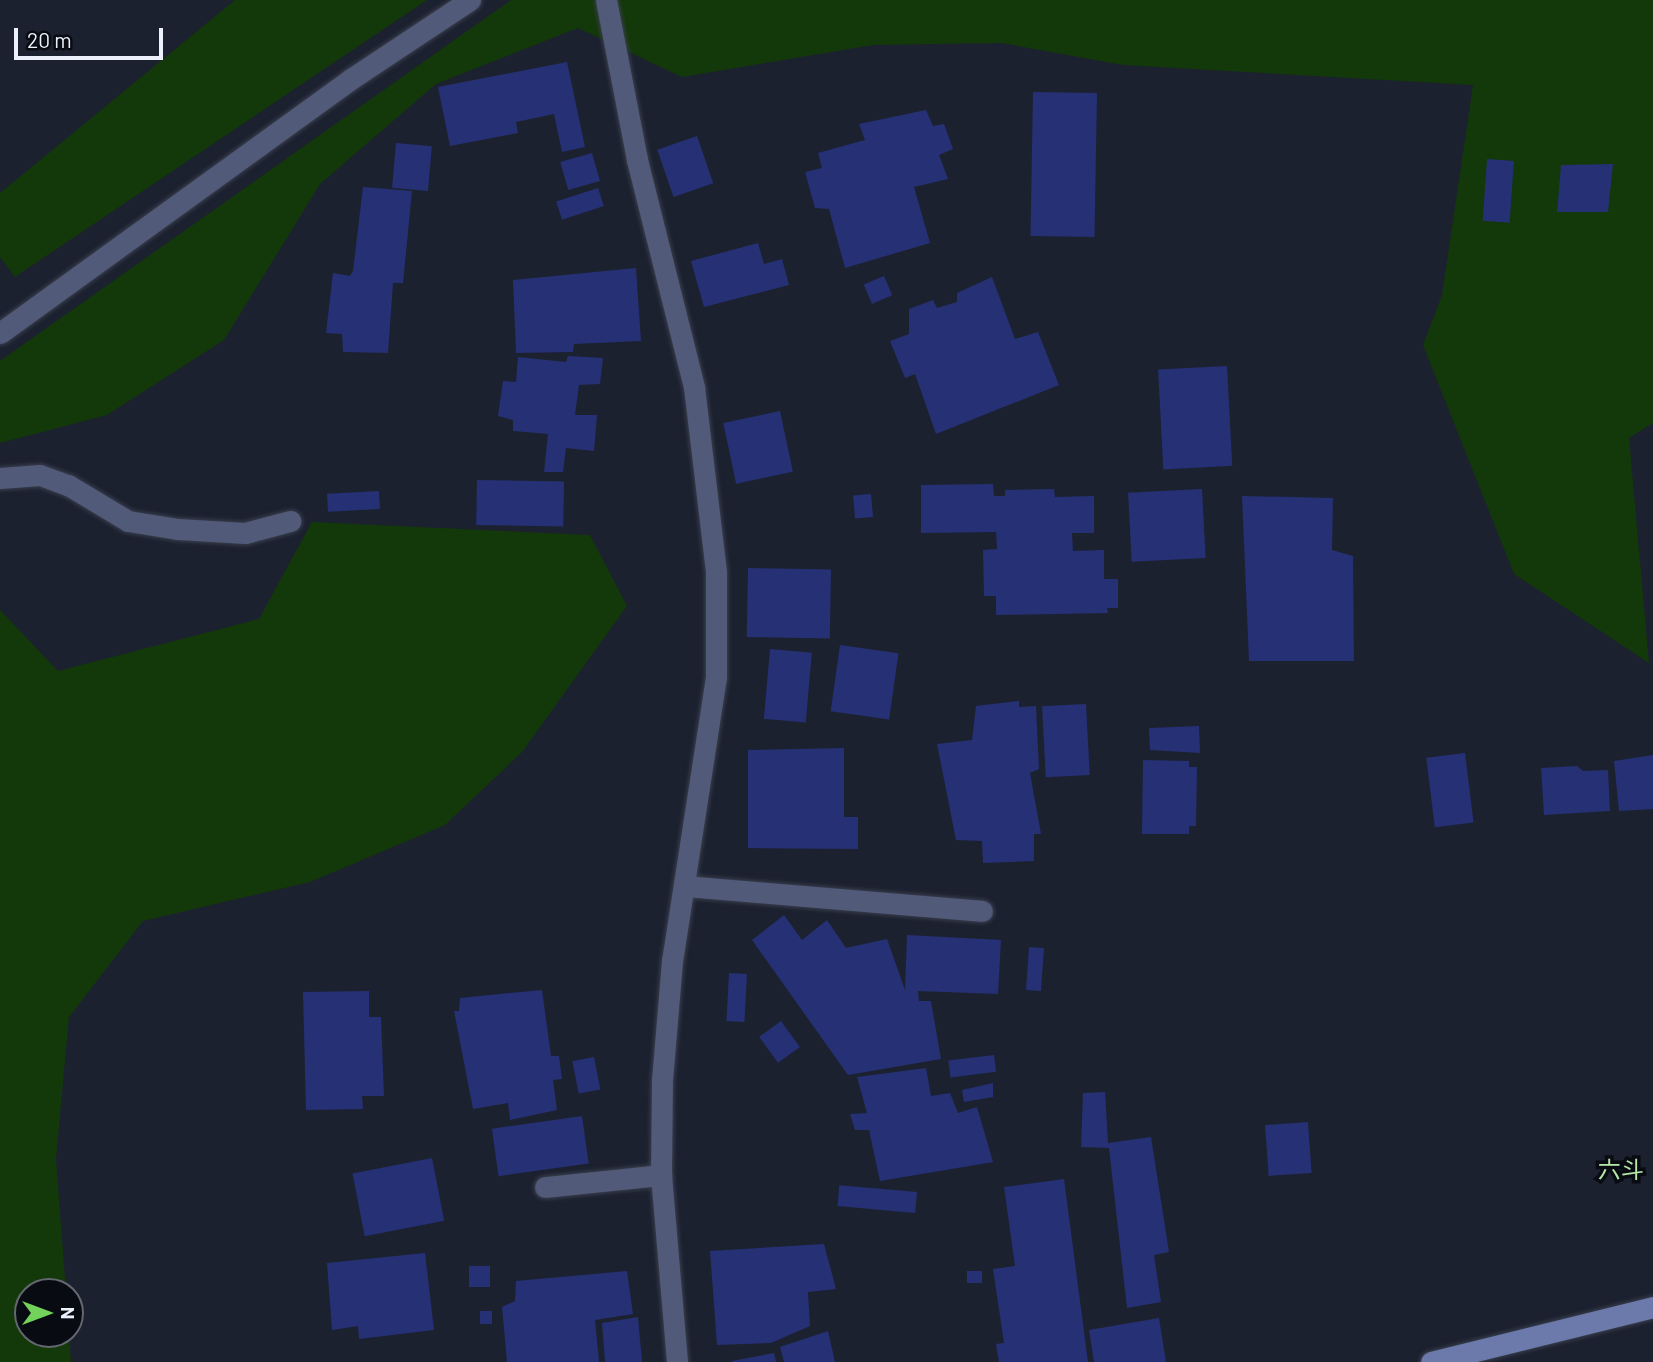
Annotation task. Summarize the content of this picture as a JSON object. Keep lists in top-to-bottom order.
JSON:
{
  "districts": ["六斗"],
  "scale_bar": "20 m",
  "north": "right"
}
